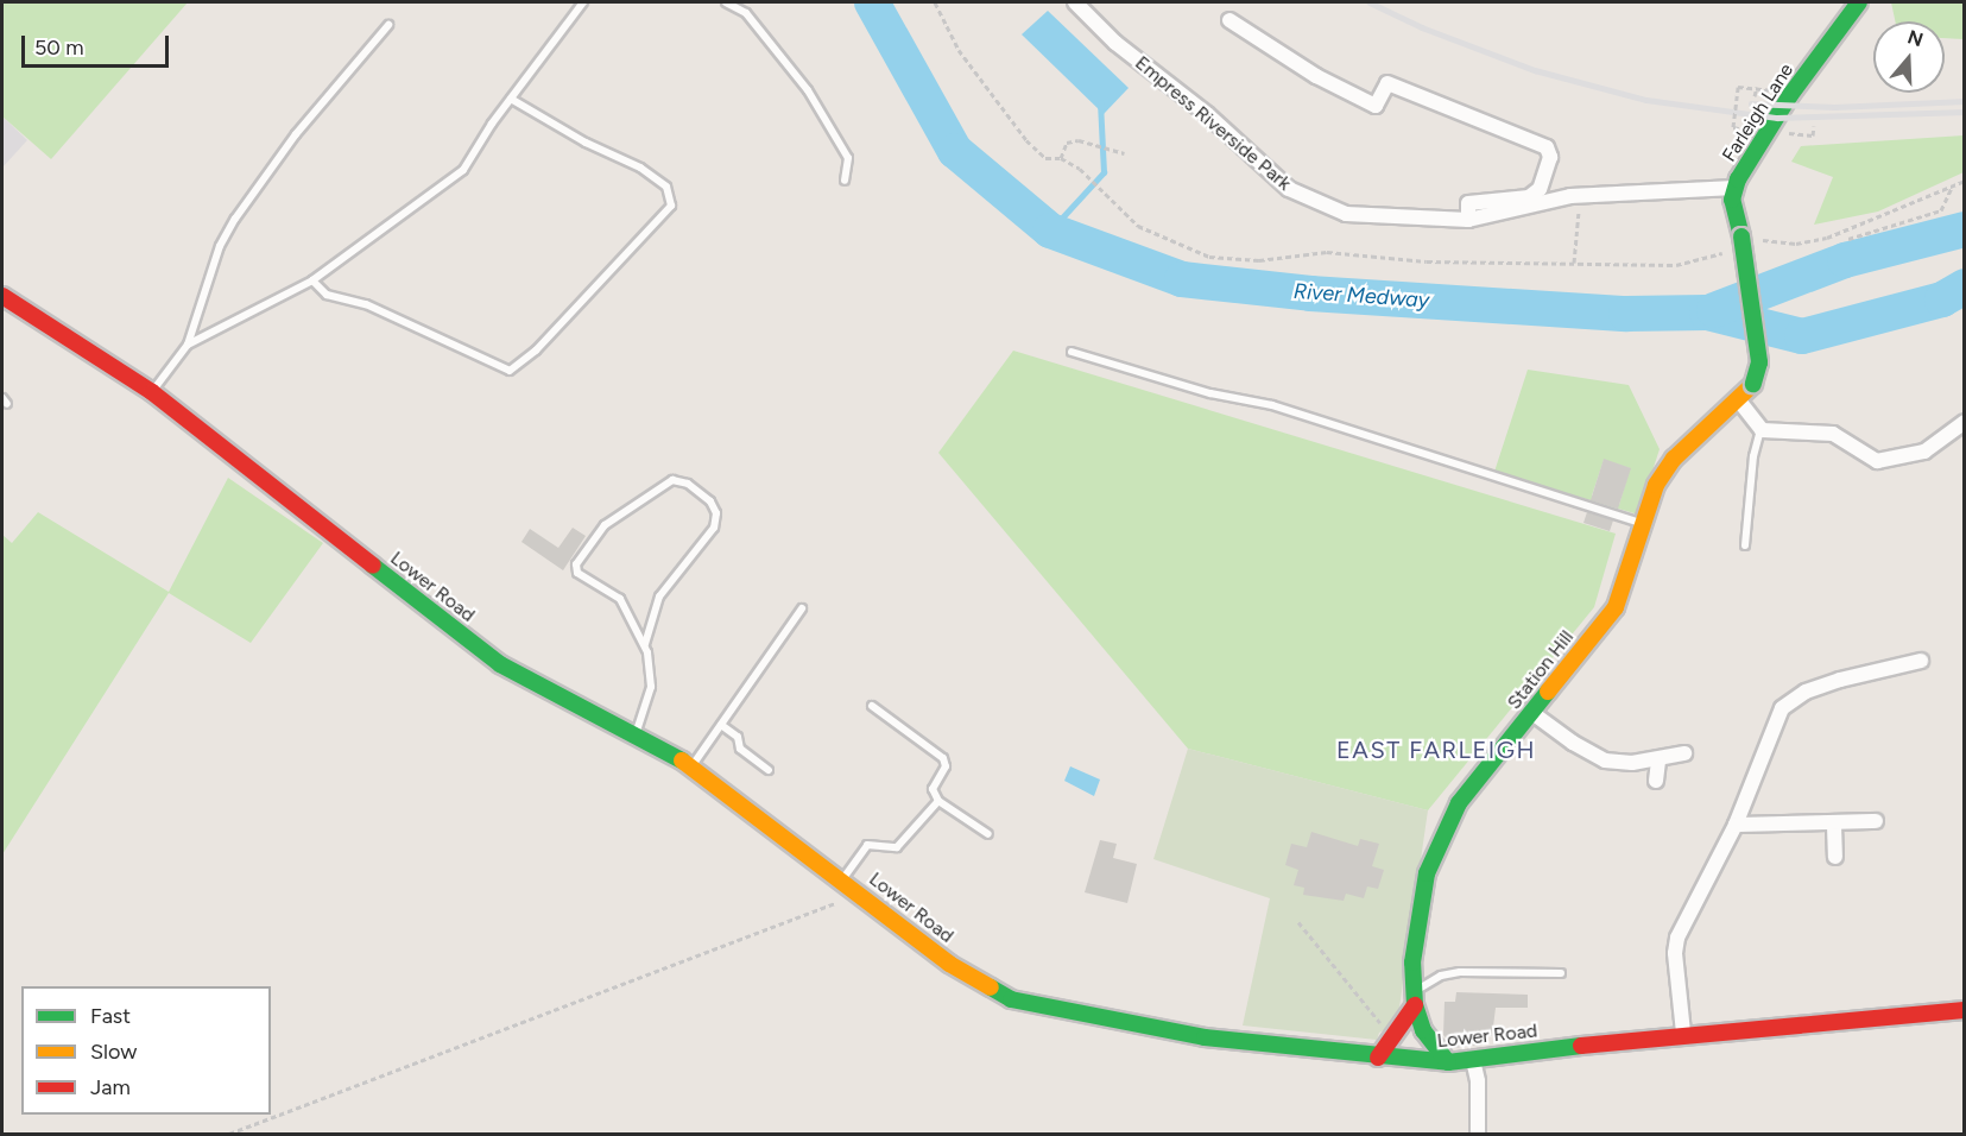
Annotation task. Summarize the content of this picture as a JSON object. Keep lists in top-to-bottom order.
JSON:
{
  "streets": {
    "main road": ["Farleigh Lane", "Lower Road", "Station Hill"],
    "street": ["Empress Riverside Park"]
  },
  "crossings": [
    ["Farleigh Lane", "Empress Riverside Park"],
    ["Farleigh Lane", "Station Hill"],
    ["Lower Road", "Station Hill"]
  ],
  "districts": ["EAST FARLEIGH"],
  "water": ["River Medway"],
  "legend": ["Fast", "Slow", "Jam"],
  "scale_bar": "50 m",
  "north": "top"
}
